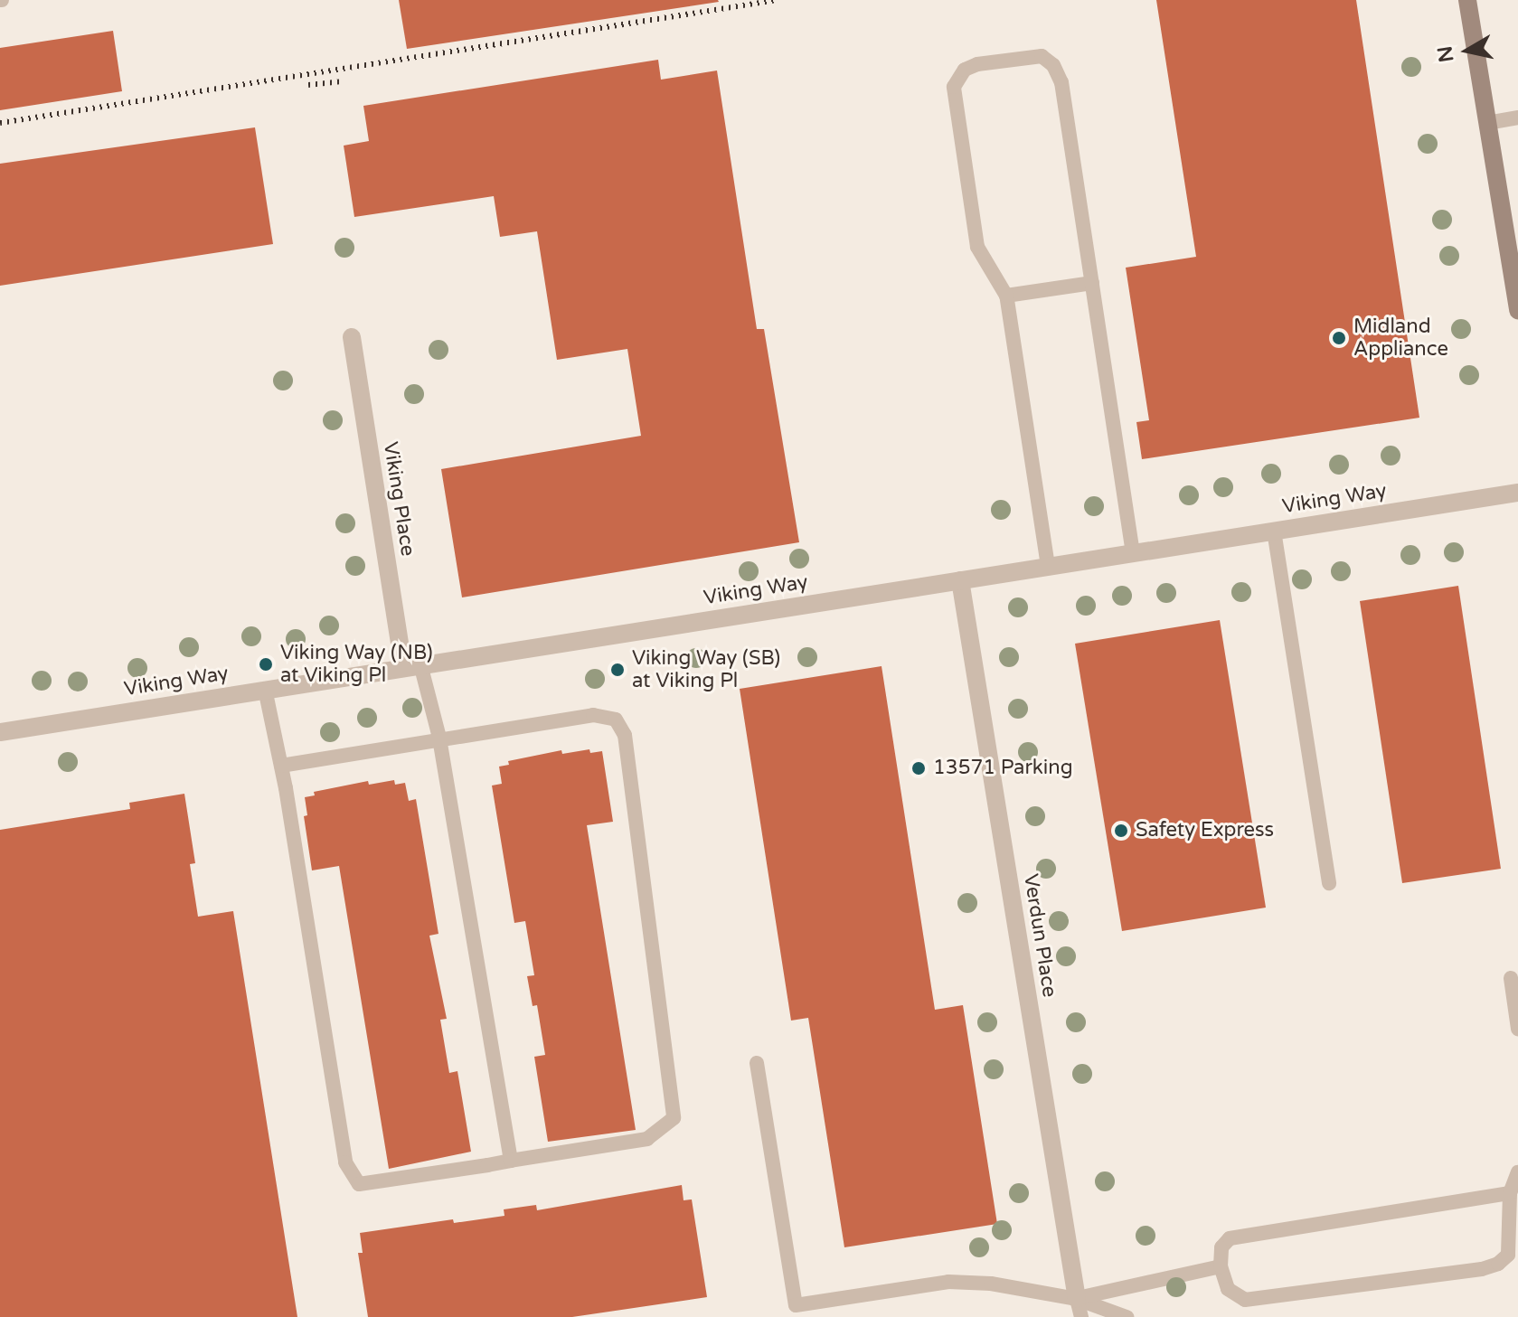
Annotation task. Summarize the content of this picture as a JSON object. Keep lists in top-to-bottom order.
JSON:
{
  "streets": {
    "street": ["Viking Place", "Viking Way", "Verdun Place"]
  },
  "crossings": [
    ["Viking Place", "Viking Way"],
    ["Viking Way", "Verdun Place"]
  ],
  "places": [
    "Midland Appliance",
    "Viking Way (NB) at Viking Pl",
    "Viking Way (SB) at Viking Pl",
    "13571 Parking",
    "Safety Express"
  ],
  "north": "left"
}
